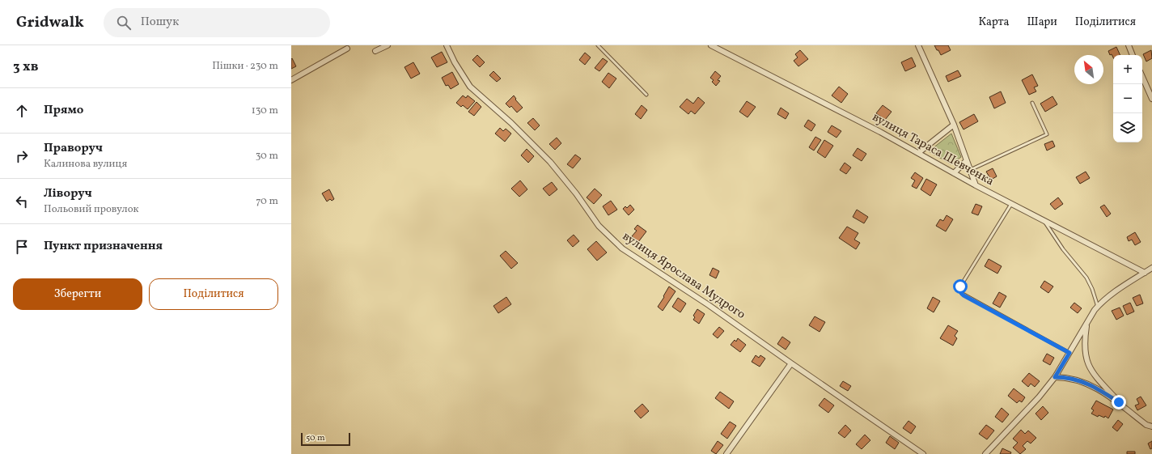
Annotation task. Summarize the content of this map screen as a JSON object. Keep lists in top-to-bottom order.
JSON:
{
  "streets": {
    "street": ["вулиця Тараса Шевченка", "вулиця Ярослава Мудрого"]
  },
  "scale_bar": "50 m",
  "north": "top left",
  "page": {
    "header": "Gridwalk",
    "search": "Пошук",
    "nav": ["Карта", "Шари", "Поділитися"],
    "heading": ["3 хв", "Пішки · 230 m"],
    "map_buttons": ["+", "−"],
    "list": [
      ["Прямо", "130 m"],
      ["Праворуч", "Калинова вулиця", "30 m"],
      ["Ліворуч", "Польовий провулок", "70 m"],
      "Пункт призначення"
    ],
    "buttons": ["Зберегти", "Поділитися"],
    "scale": "50 m"
  }
}
